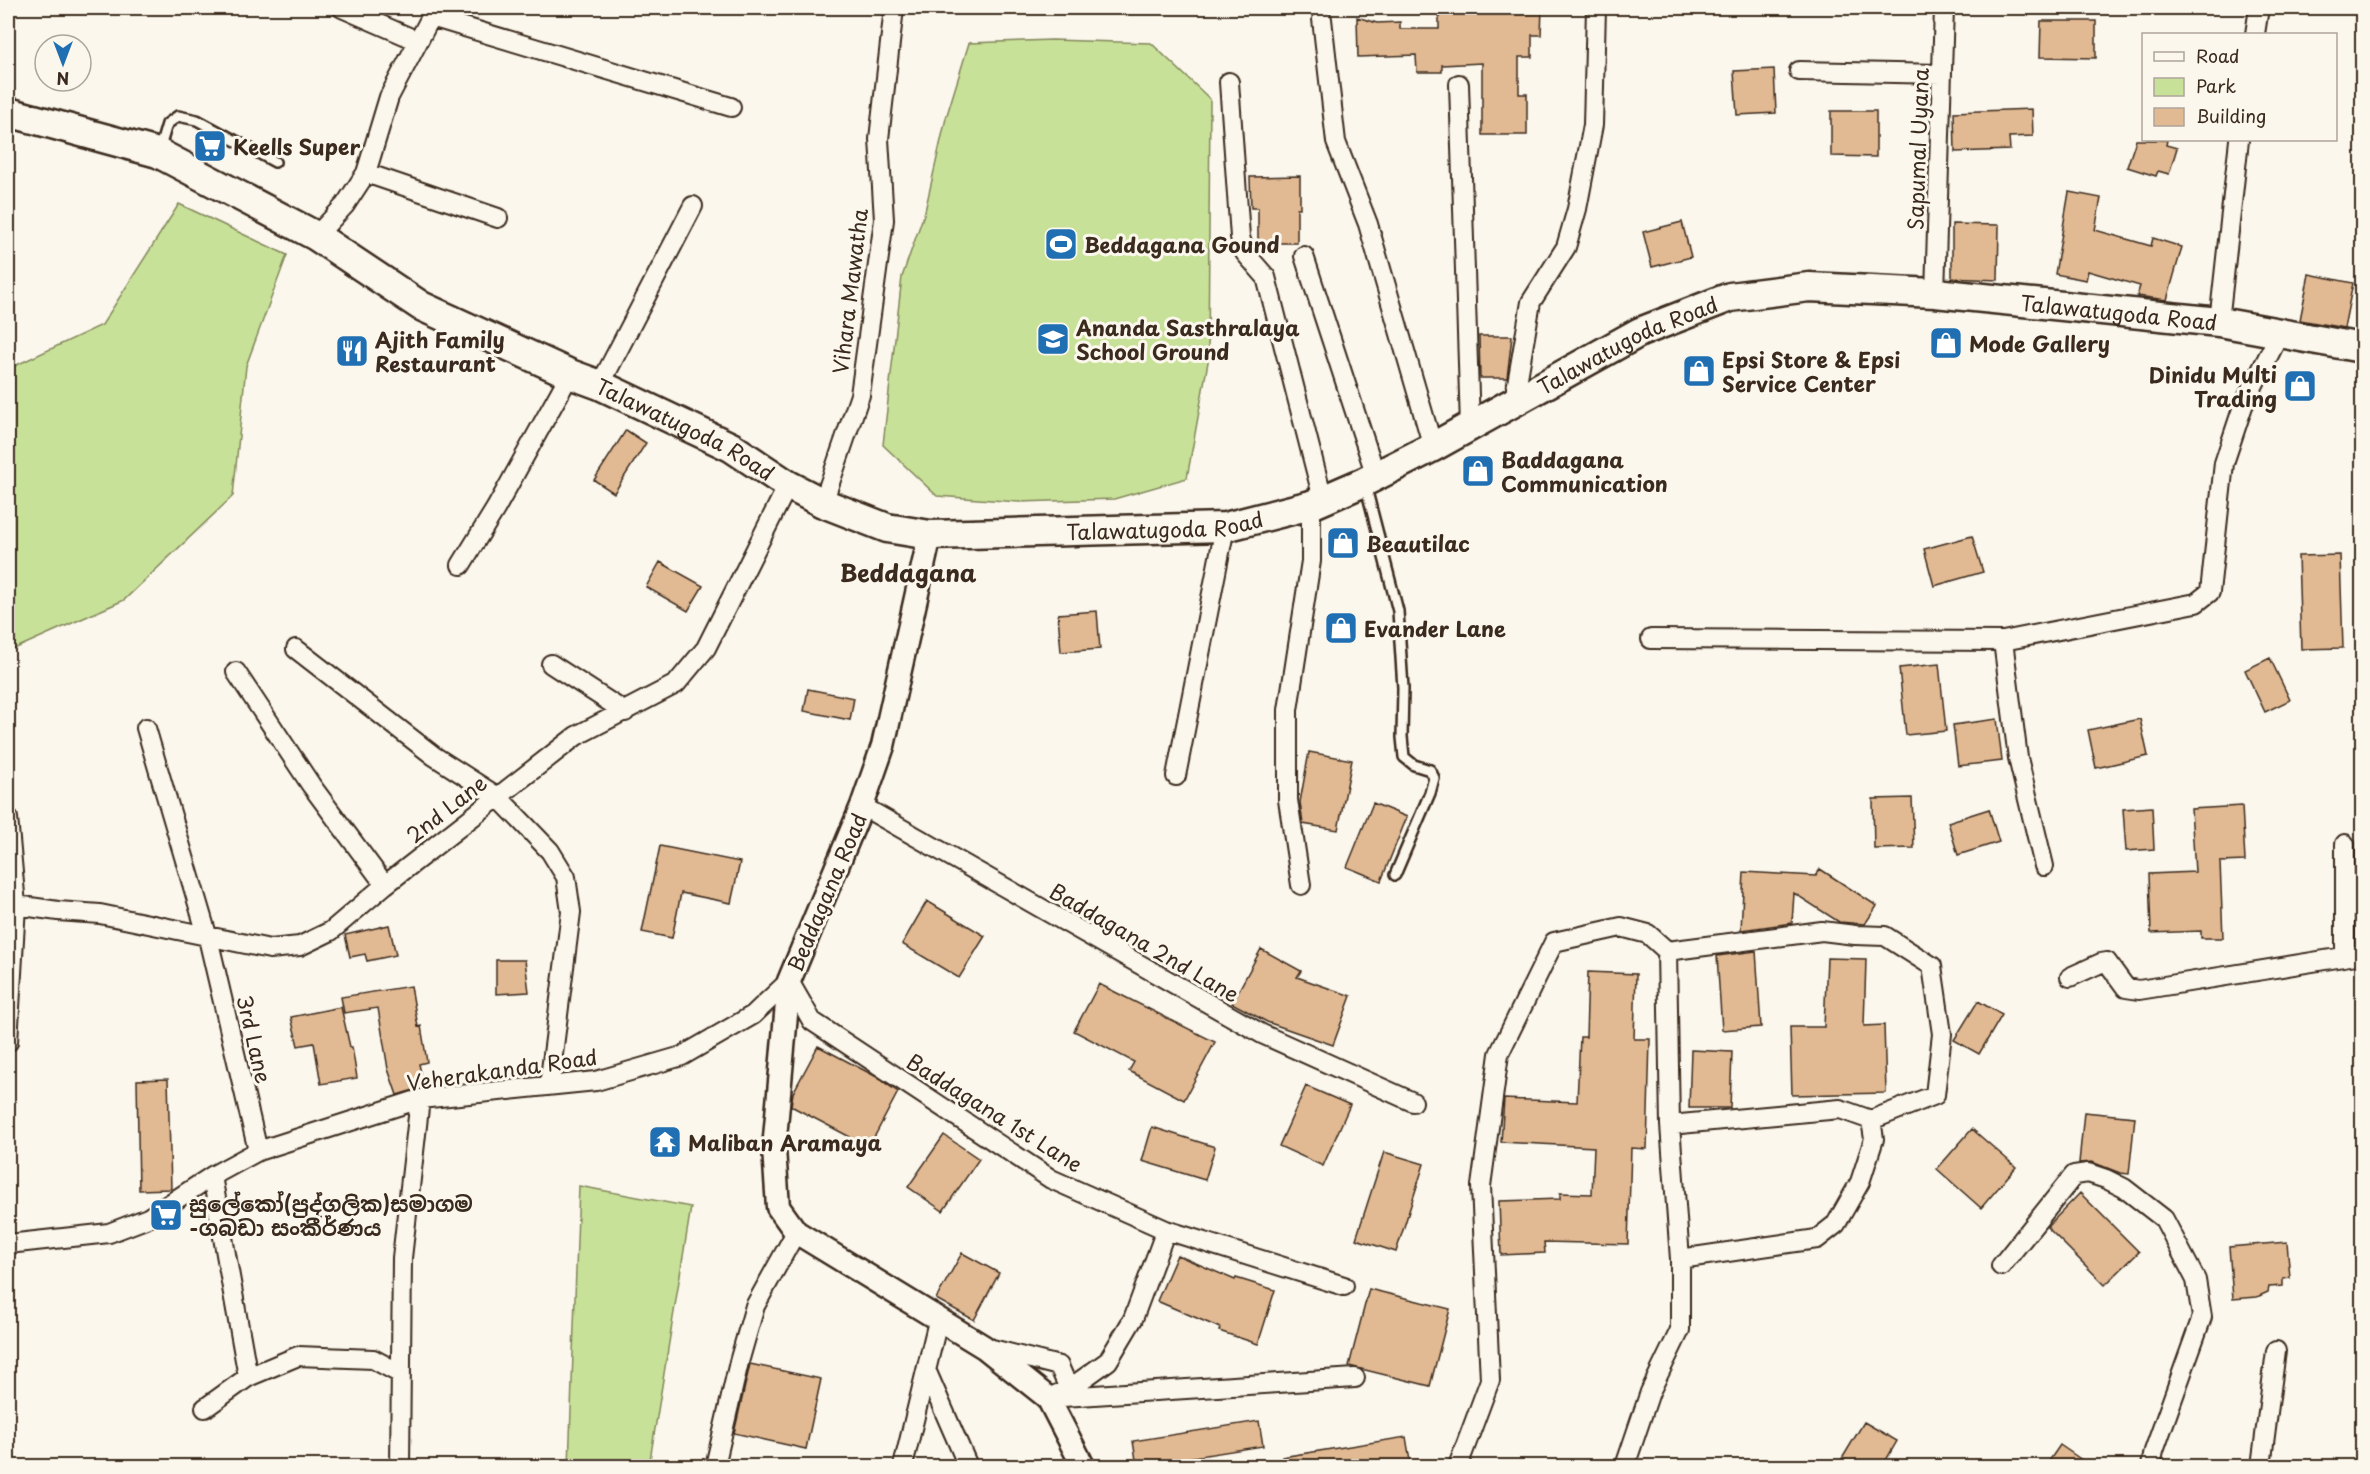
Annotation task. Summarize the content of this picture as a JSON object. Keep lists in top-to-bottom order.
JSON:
{
  "streets": {
    "main road": ["Talawatugoda Road"],
    "street": [
      "Sapumal Uyana",
      "Vihara Mawatha",
      "2nd Lane",
      "Beddagana Road",
      "Baddagana 2nd Lane",
      "3rd Lane",
      "Veherakanda Road",
      "Baddagana 1st Lane"
    ]
  },
  "crossings": [
    ["Sapumal Uyana", "Talawatugoda Road"],
    ["Vihara Mawatha", "Talawatugoda Road"],
    ["Talawatugoda Road", "2nd Lane"],
    ["Talawatugoda Road", "Beddagana Road"],
    ["2nd Lane", "3rd Lane"],
    ["Beddagana Road", "Baddagana 2nd Lane"],
    ["Beddagana Road", "Veherakanda Road"],
    ["Beddagana Road", "Baddagana 1st Lane"],
    ["3rd Lane", "Veherakanda Road"],
    ["Veherakanda Road", "Baddagana 1st Lane"]
  ],
  "districts": ["Beddagana"],
  "places": {
    "supermarket": ["Keells Super", "සුලේකෝ(පුද්ගලික)සමාගම -ගබඩා සංකීර්ණය"],
    "sports": ["Beddagana Gound"],
    "school or university": ["Ananda Sasthralaya School Ground"],
    "shop": [
      "Mode Gallery",
      "Epsi Store & Epsi Service Center",
      "Dinidu Multi Trading",
      "Baddagana Communication",
      "Beautilac",
      "Evander Lane"
    ],
    "restaurant": ["Ajith Family Restaurant"],
    "temple": ["Maliban Aramaya"]
  },
  "legend": ["Road", "Park", "Building"],
  "north": "bottom"
}
